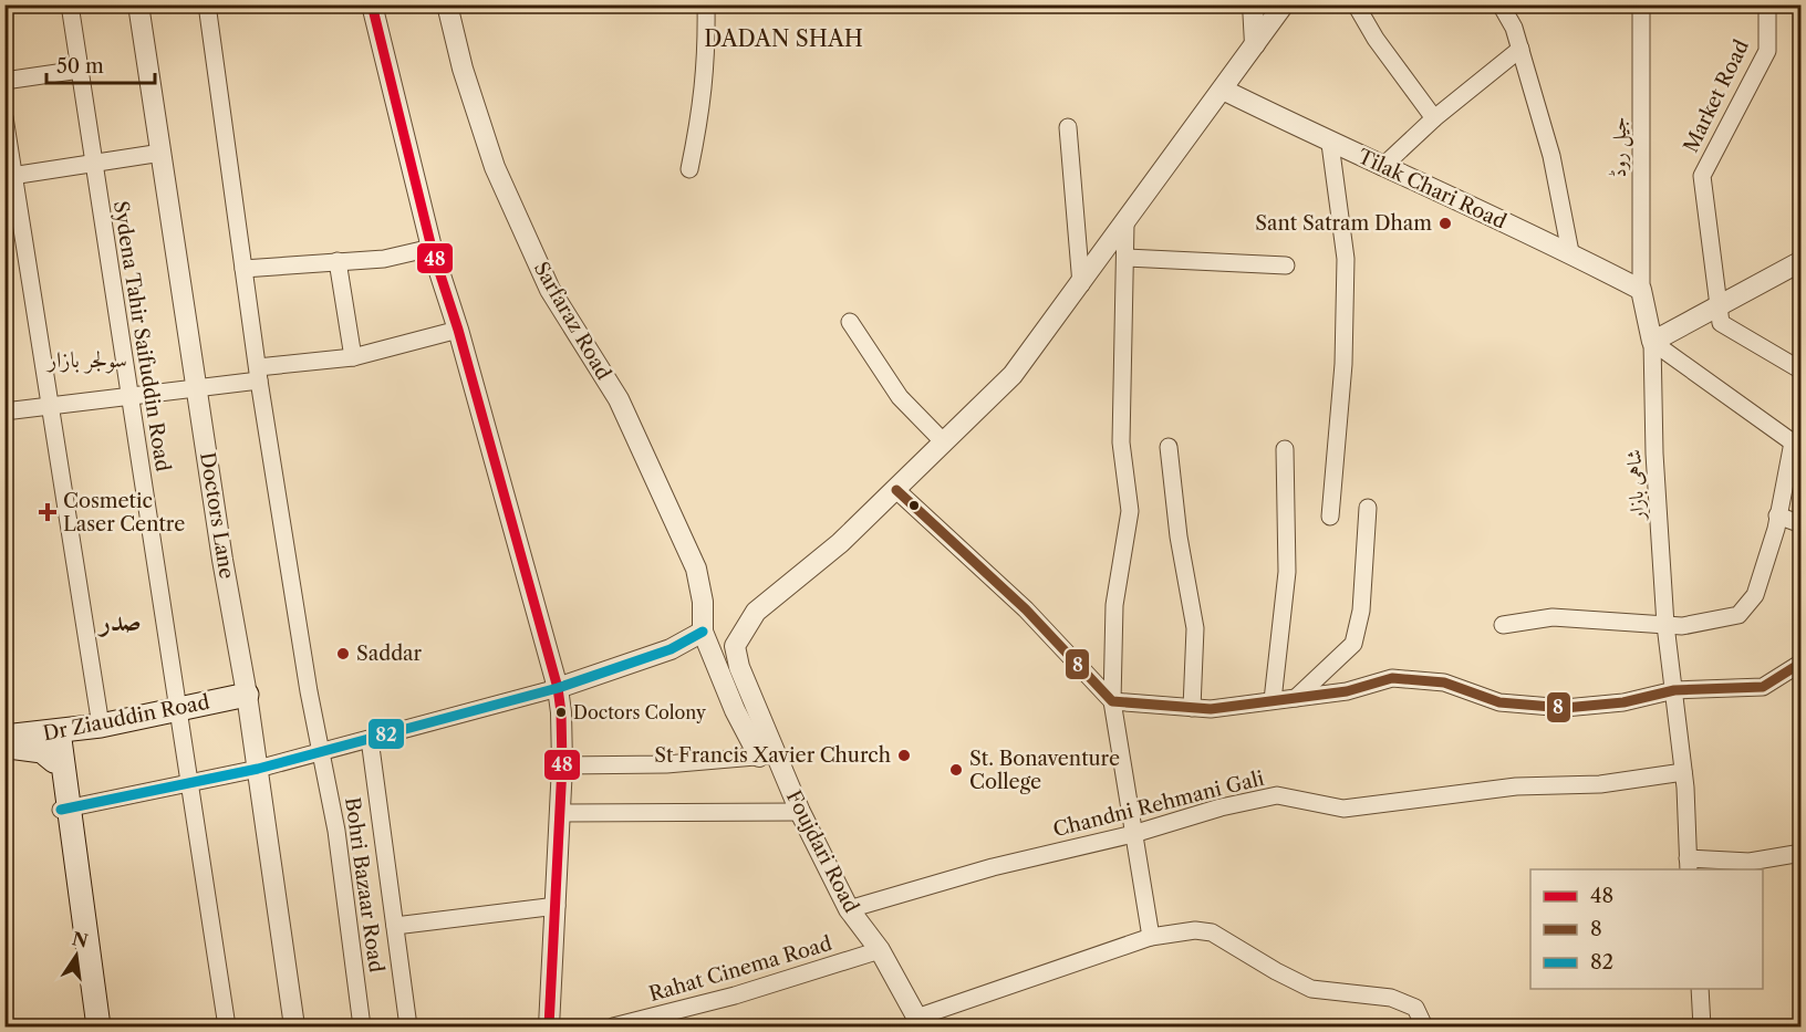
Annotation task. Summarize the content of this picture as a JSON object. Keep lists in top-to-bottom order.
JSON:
{
  "streets": {
    "main road": ["Dr Ziauddin Road"],
    "street": [
      "Market Road",
      "جیل روڈ",
      "Tilak Chari Road",
      "Sarfaraz Road",
      "Sydena Tahir Saifuddin Road",
      "شاہی بازار",
      "Doctors Lane",
      "Chandni Rehmani Gali",
      "Foujdari Road",
      "Bohri Bazaar Road",
      "Rahat Cinema Road"
    ]
  },
  "crossings": [
    ["جیل روڈ", "Tilak Chari Road"],
    ["Sydena Tahir Saifuddin Road", "Dr Ziauddin Road"],
    ["شاہی بازار", "Chandni Rehmani Gali"],
    ["Doctors Lane", "Dr Ziauddin Road"],
    ["Chandni Rehmani Gali", "Foujdari Road"],
    ["Foujdari Road", "Rahat Cinema Road"]
  ],
  "districts": ["DADAN SHAH", "سولجر بازار", "صدر"],
  "places": {
    "other": [
      "Sant Satram Dham",
      "Saddar",
      "Doctors Colony",
      "St Francis Xavier Church",
      "St. Bonaventure College"
    ],
    "health": ["Cosmetic Laser Centre"]
  },
  "lines": ["transit line 48", "transit line 8", "transit line 82"],
  "legend": ["48", "8", "82"],
  "scale_bar": "50 m",
  "north": "top"
}
